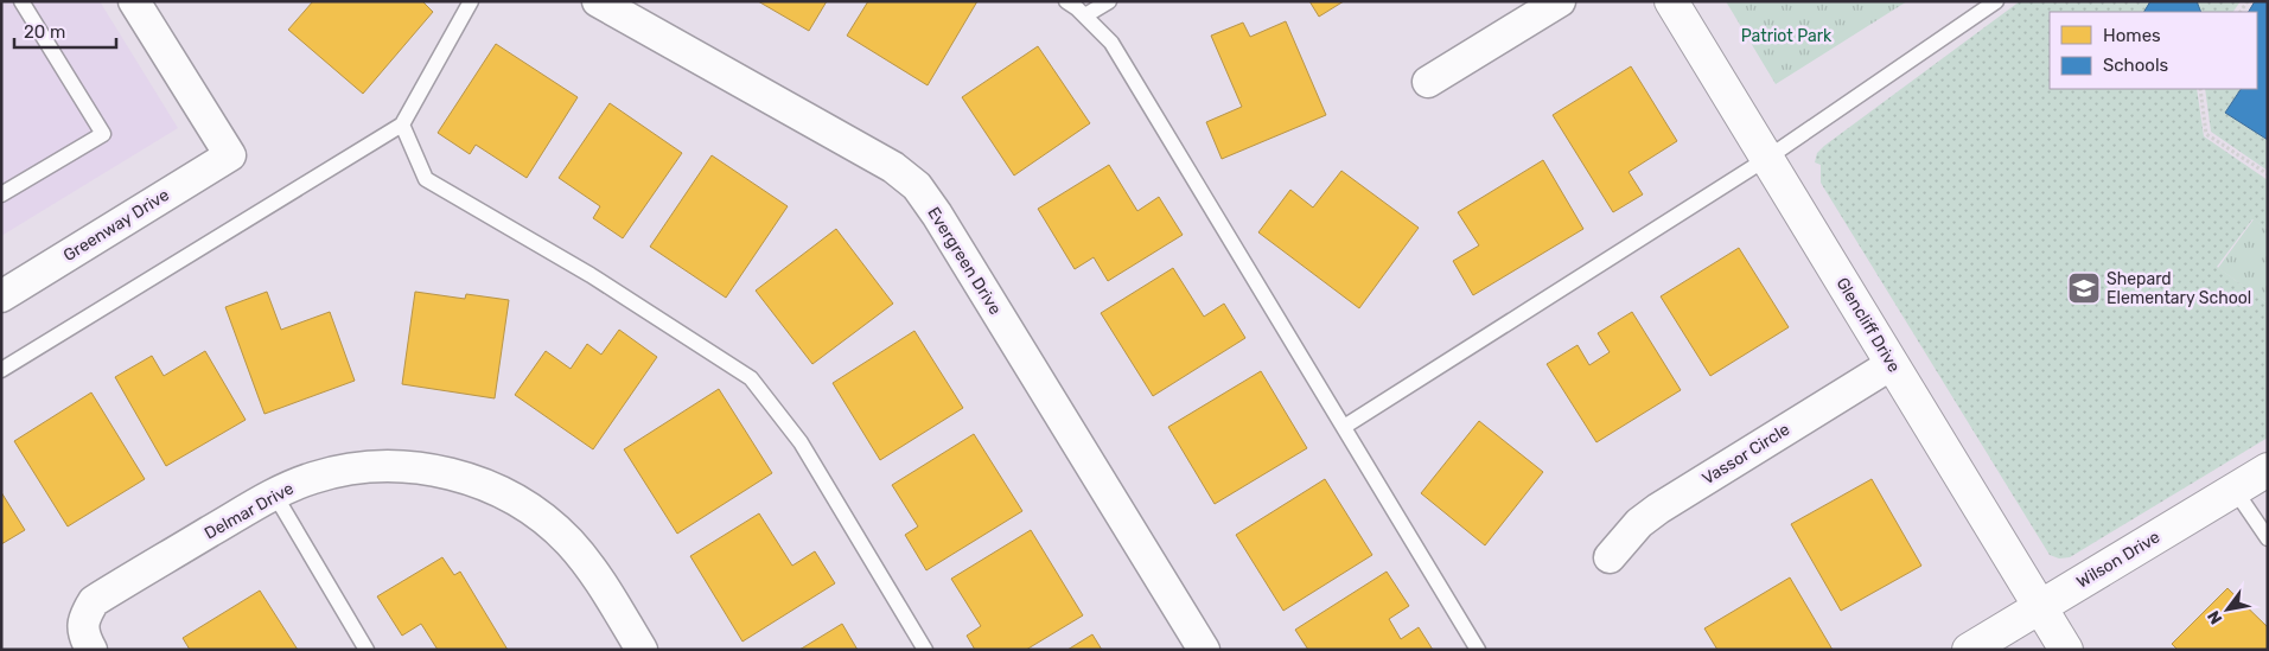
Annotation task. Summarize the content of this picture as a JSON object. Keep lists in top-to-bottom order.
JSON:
{
  "streets": {
    "street": [
      "Greenway Drive",
      "Evergreen Drive",
      "Glencliff Drive",
      "Vassor Circle",
      "Delmar Drive",
      "Wilson Drive"
    ]
  },
  "crossings": [
    ["Glencliff Drive", "Vassor Circle"],
    ["Glencliff Drive", "Wilson Drive"]
  ],
  "parks": ["Patriot Park"],
  "places": {
    "school or university": ["Shepard Elementary School"]
  },
  "legend": ["Homes", "Schools"],
  "scale_bar": "20 m",
  "north": "bottom left"
}
